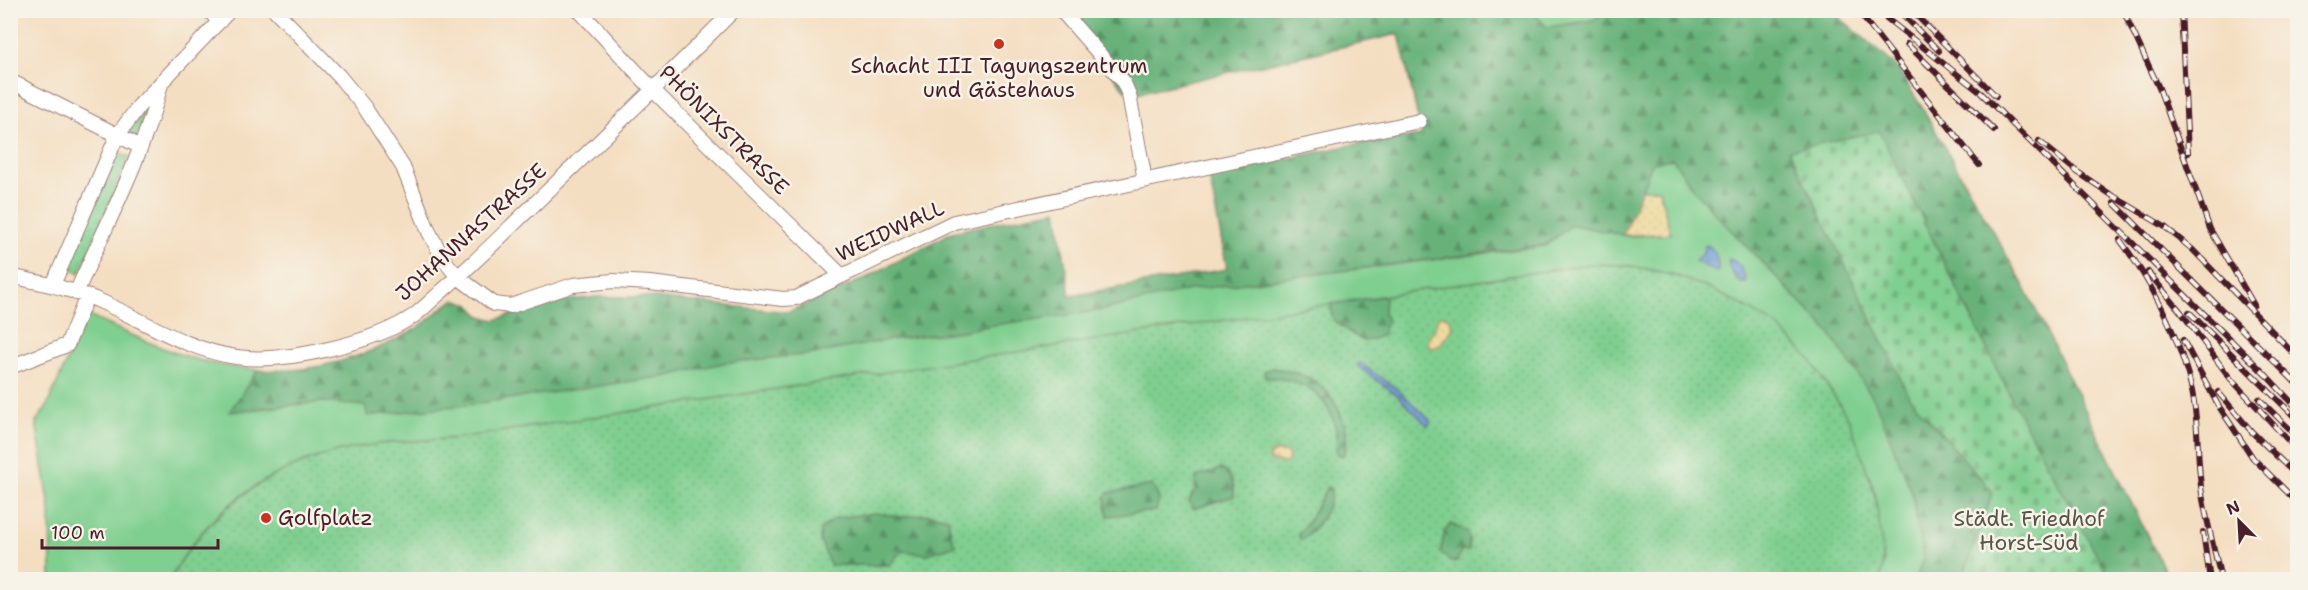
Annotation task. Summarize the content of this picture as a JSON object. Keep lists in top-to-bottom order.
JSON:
{
  "streets": {
    "street": ["PHÖNIXSTRASSE", "WEIDWALL", "JOHANNASTRASSE"]
  },
  "crossings": [
    ["PHÖNIXSTRASSE", "WEIDWALL"],
    ["PHÖNIXSTRASSE", "JOHANNASTRASSE"],
    ["WEIDWALL", "JOHANNASTRASSE"]
  ],
  "parks": ["Städt. Friedhof Horst-Süd"],
  "places": ["Schacht III Tagungszentrum und Gästehaus", "Golfplatz"],
  "scale_bar": "100 m",
  "north": "top left"
}
